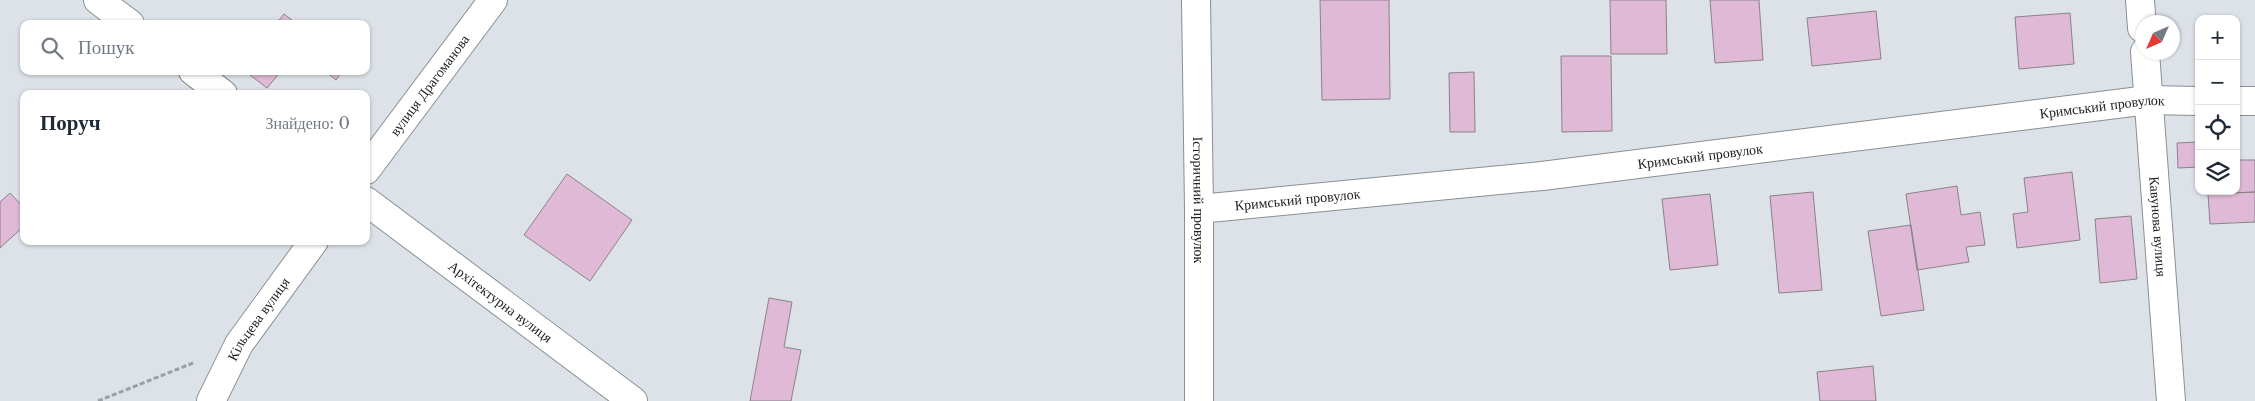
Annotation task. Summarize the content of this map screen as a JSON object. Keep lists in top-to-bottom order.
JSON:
{
  "streets": {
    "street": [
      "вулиця Драгоманова",
      "Кримський провулок",
      "Історичний провулок",
      "Кавунова вулиця",
      "Архітектурна вулиця",
      "Кільцева вулиця"
    ]
  },
  "crossings": [
    ["Кримський провулок", "Історичний провулок"],
    ["Кримський провулок", "Кавунова вулиця"]
  ],
  "north": "bottom left",
  "page": {
    "map_buttons": ["+", "−"],
    "search": "Пошук",
    "heading": ["Поруч", "Знайдено: 0"]
  }
}
